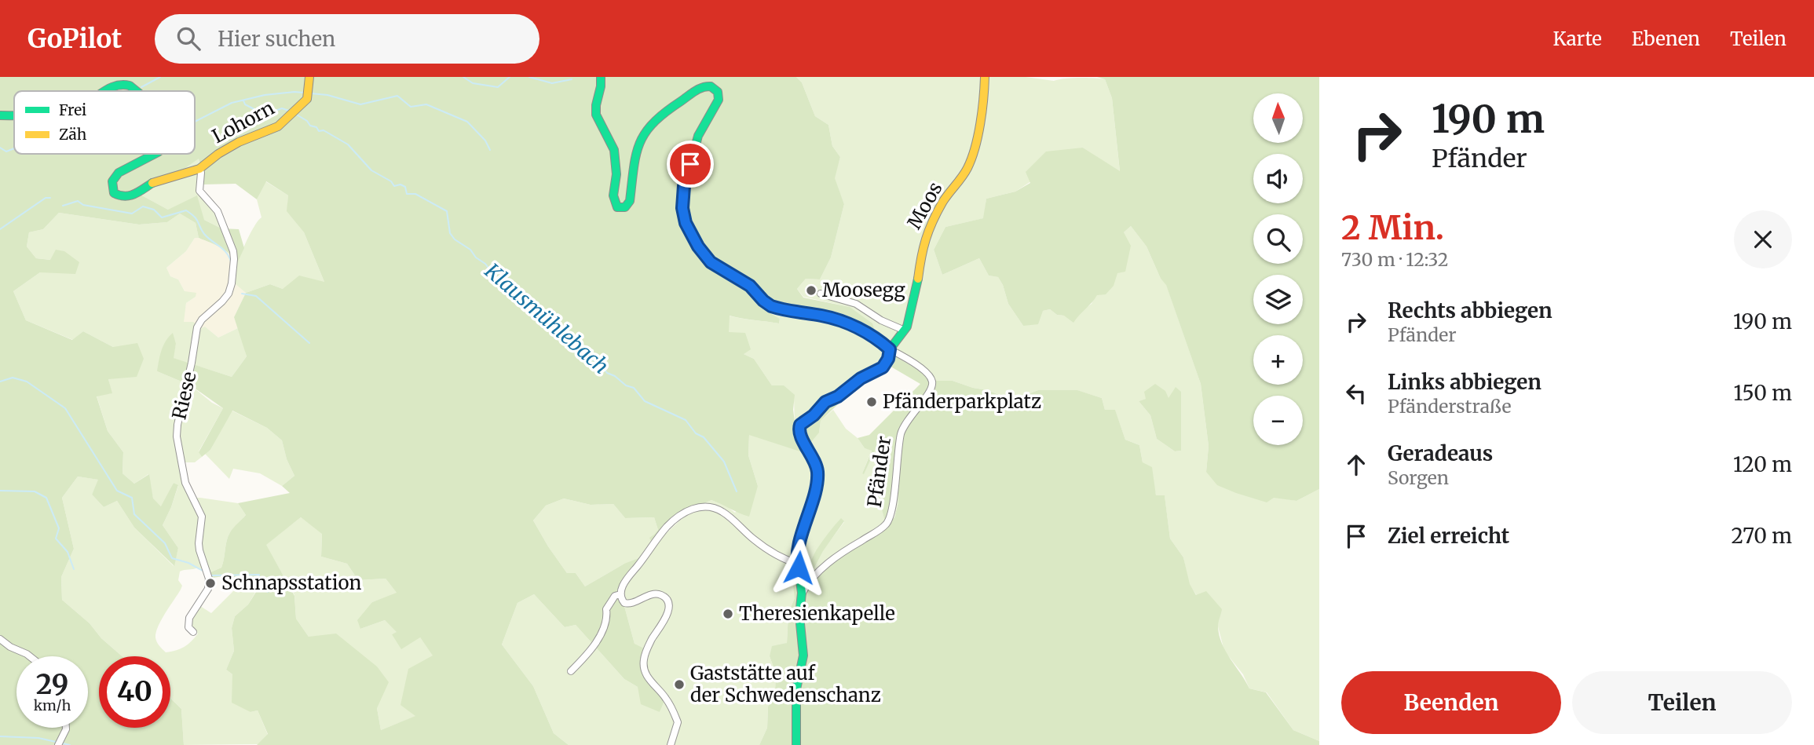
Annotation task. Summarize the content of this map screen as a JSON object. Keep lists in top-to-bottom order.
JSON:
{
  "streets": {
    "street": [
      "Lohorn",
      "Moos",
      "Riese",
      "Pfänder"
    ]
  },
  "crossings": [
    ["Lohorn", "Riese"],
    ["Moos", "Pfänder"]
  ],
  "water": ["Klausmühlebach"],
  "places": [
    "Moosegg",
    "Pfänderparkplatz",
    "Schnapsstation",
    "Theresienkapelle",
    "Gaststätte auf der Schwedenschanz"
  ],
  "legend": ["Frei", "Zäh"],
  "north": "top",
  "page": {
    "header": "GoPilot",
    "search": "Hier suchen",
    "nav": ["Karte", "Ebenen", "Teilen"],
    "turn": ["190 m", "Pfänder"],
    "map_buttons": ["+", "−"],
    "heading": ["2 Min.", "730 m · 12:32"],
    "list": [
      {
        "name": "Rechts abbiegen",
        "note": "Pfänder",
        "value": "190 m"
      },
      {
        "name": "Links abbiegen",
        "note": "Pfänderstraße",
        "value": "150 m"
      },
      {
        "name": "Geradeaus",
        "note": "Sorgen",
        "value": "120 m"
      },
      {
        "name": "Ziel erreicht",
        "value": "270 m"
      }
    ],
    "speed": "29 km/h",
    "limit": "40",
    "buttons": ["Beenden", "Teilen"]
  }
}
